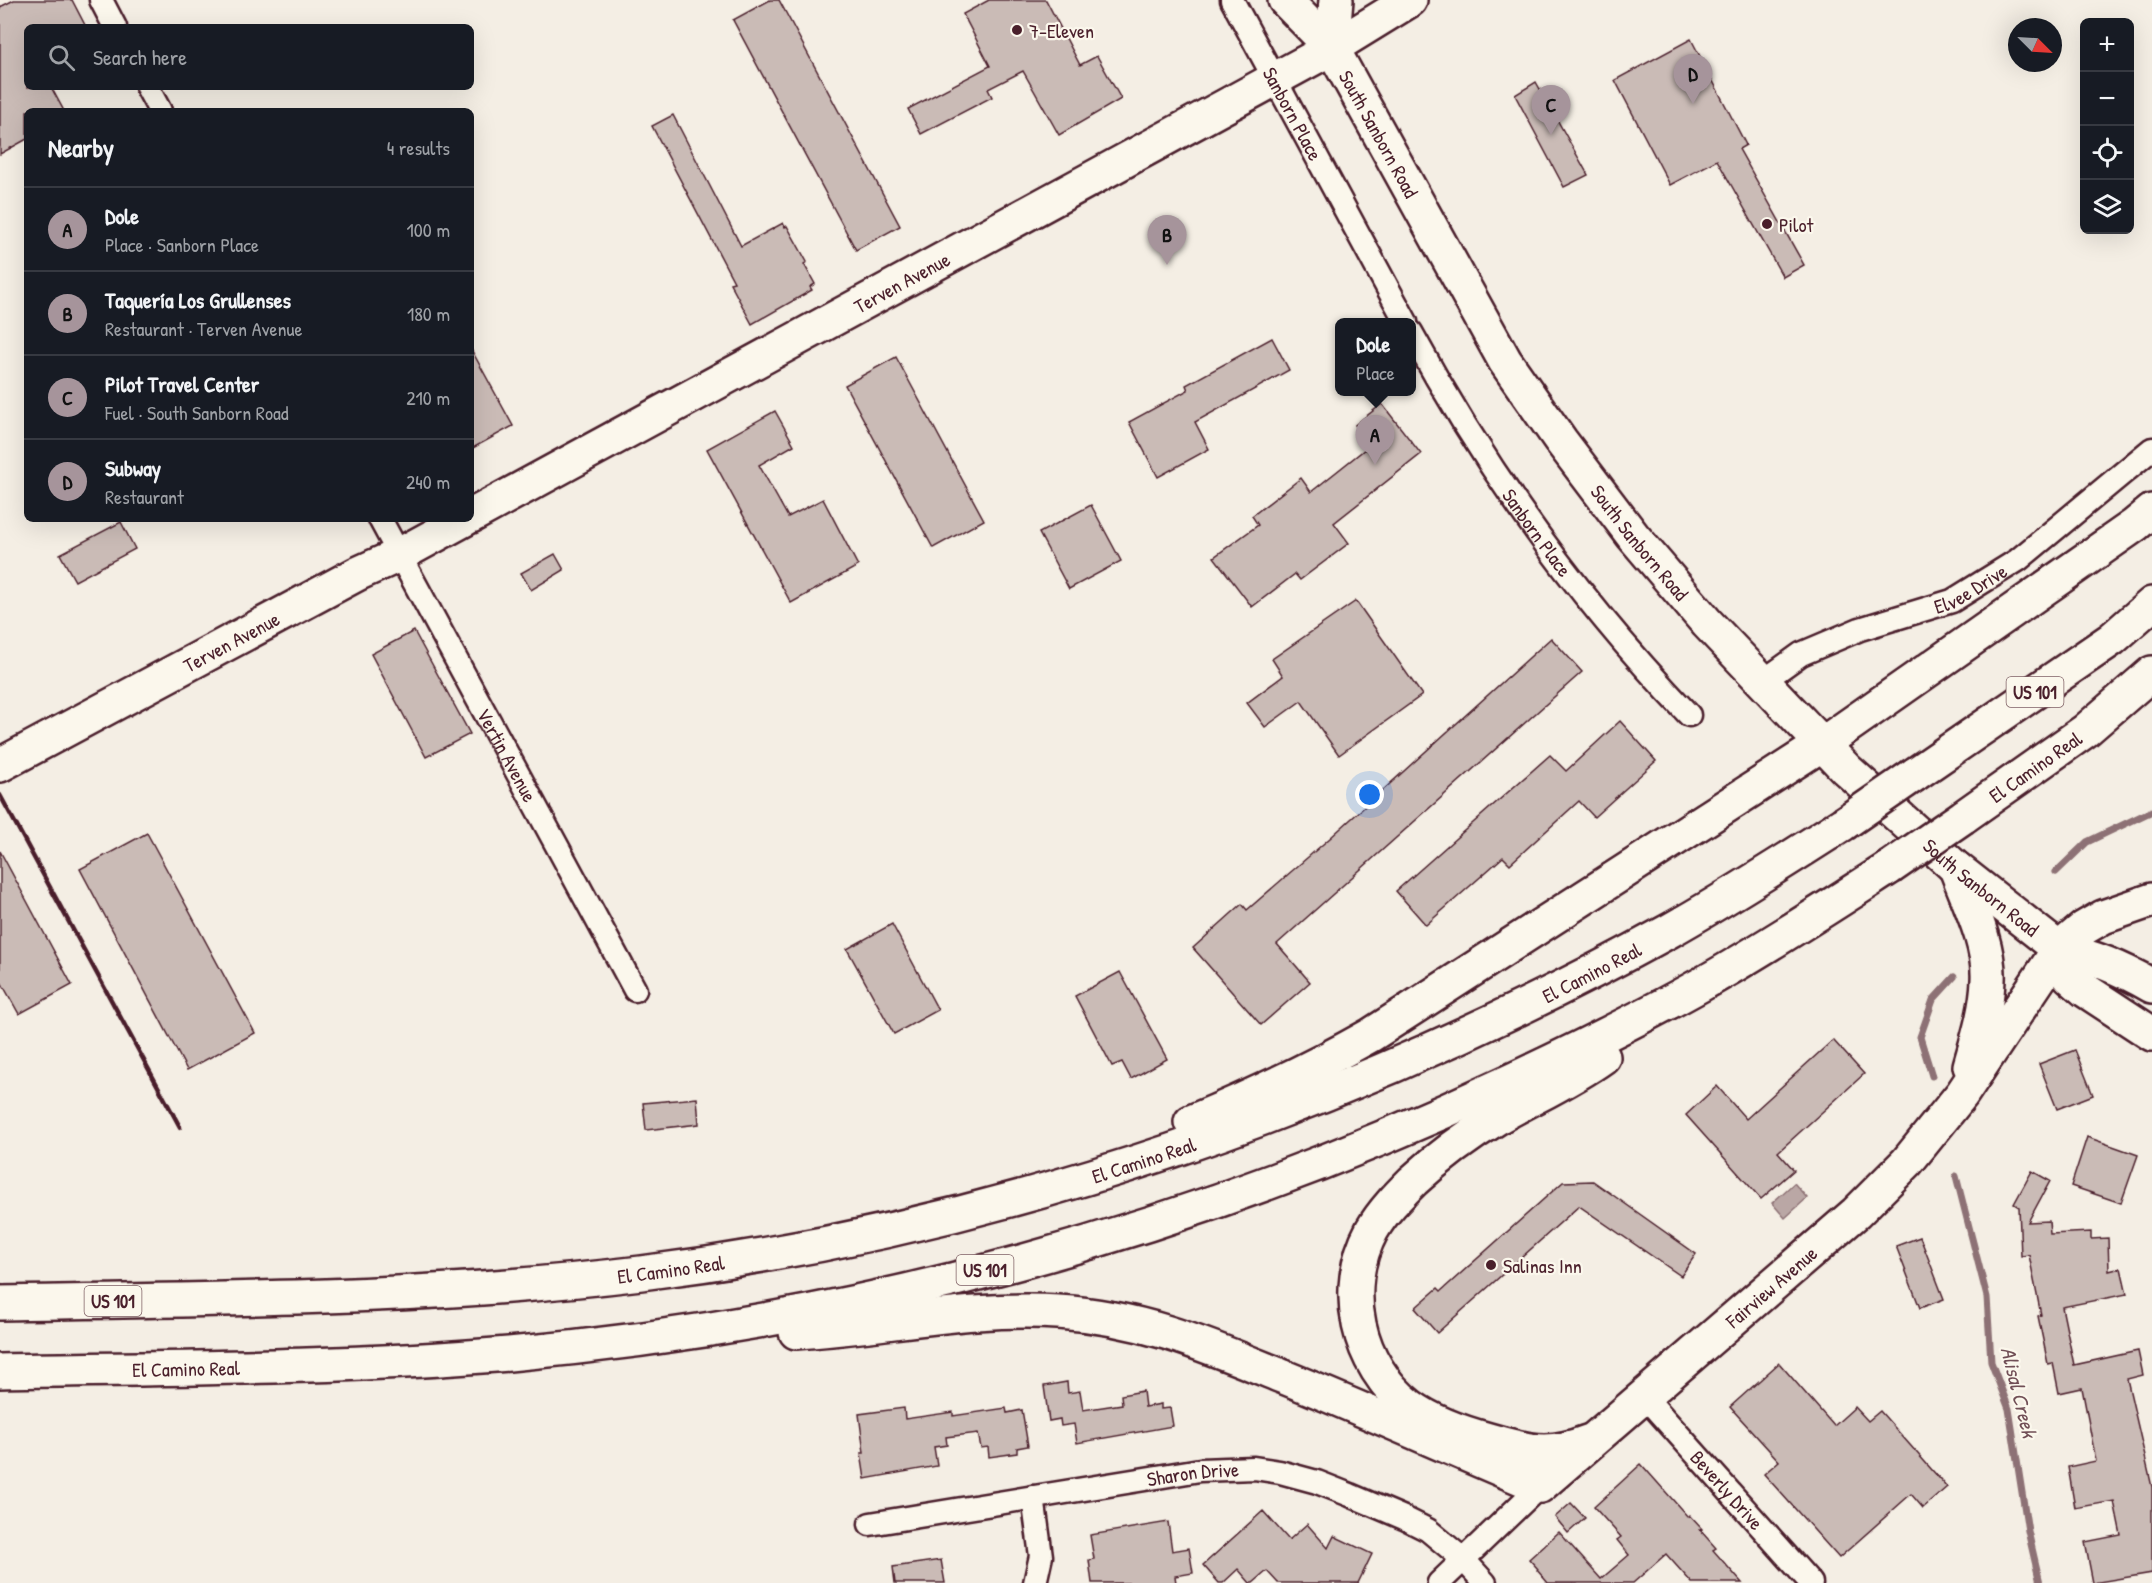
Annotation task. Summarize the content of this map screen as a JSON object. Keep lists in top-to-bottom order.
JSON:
{
  "streets": {
    "main road": [
      "South Sanborn Road",
      "Terven Avenue",
      "US 101",
      "El Camino Real",
      "Fairview Avenue"
    ],
    "street": [
      "Sanborn Place",
      "Elvee Drive",
      "Vertin Avenue",
      "Sharon Drive",
      "Beverly Drive"
    ]
  },
  "crossings": [
    ["Sanborn Place", "Terven Avenue"],
    ["South Sanborn Road", "Terven Avenue"],
    ["South Sanborn Road", "Elvee Drive"],
    ["South Sanborn Road", "Fairview Avenue"],
    ["Terven Avenue", "Vertin Avenue"],
    ["Fairview Avenue", "Sharon Drive"],
    ["Fairview Avenue", "Beverly Drive"]
  ],
  "water": ["Alisal Creek"],
  "places": ["7-Eleven", "Pilot", "Salinas Inn"],
  "north": "bottom right",
  "page": {
    "map_buttons": ["+", "−"],
    "search": "Search here",
    "pins": [
      "D",
      "C",
      "B",
      "A"
    ],
    "heading": ["Nearby", "4 results"],
    "list": [
      {
        "mark": "A",
        "name": "Dole",
        "note": "Place · Sanborn Place",
        "value": "100 m"
      },
      {
        "mark": "B",
        "name": "Taquería Los Grullenses",
        "note": "Restaurant · Terven Avenue",
        "value": "180 m"
      },
      {
        "mark": "C",
        "name": "Pilot Travel Center",
        "note": "Fuel · South Sanborn Road",
        "value": "210 m"
      },
      {
        "mark": "D",
        "name": "Subway",
        "note": "Restaurant",
        "value": "240 m"
      }
    ],
    "popup": ["Dole", "Place"]
  }
}
